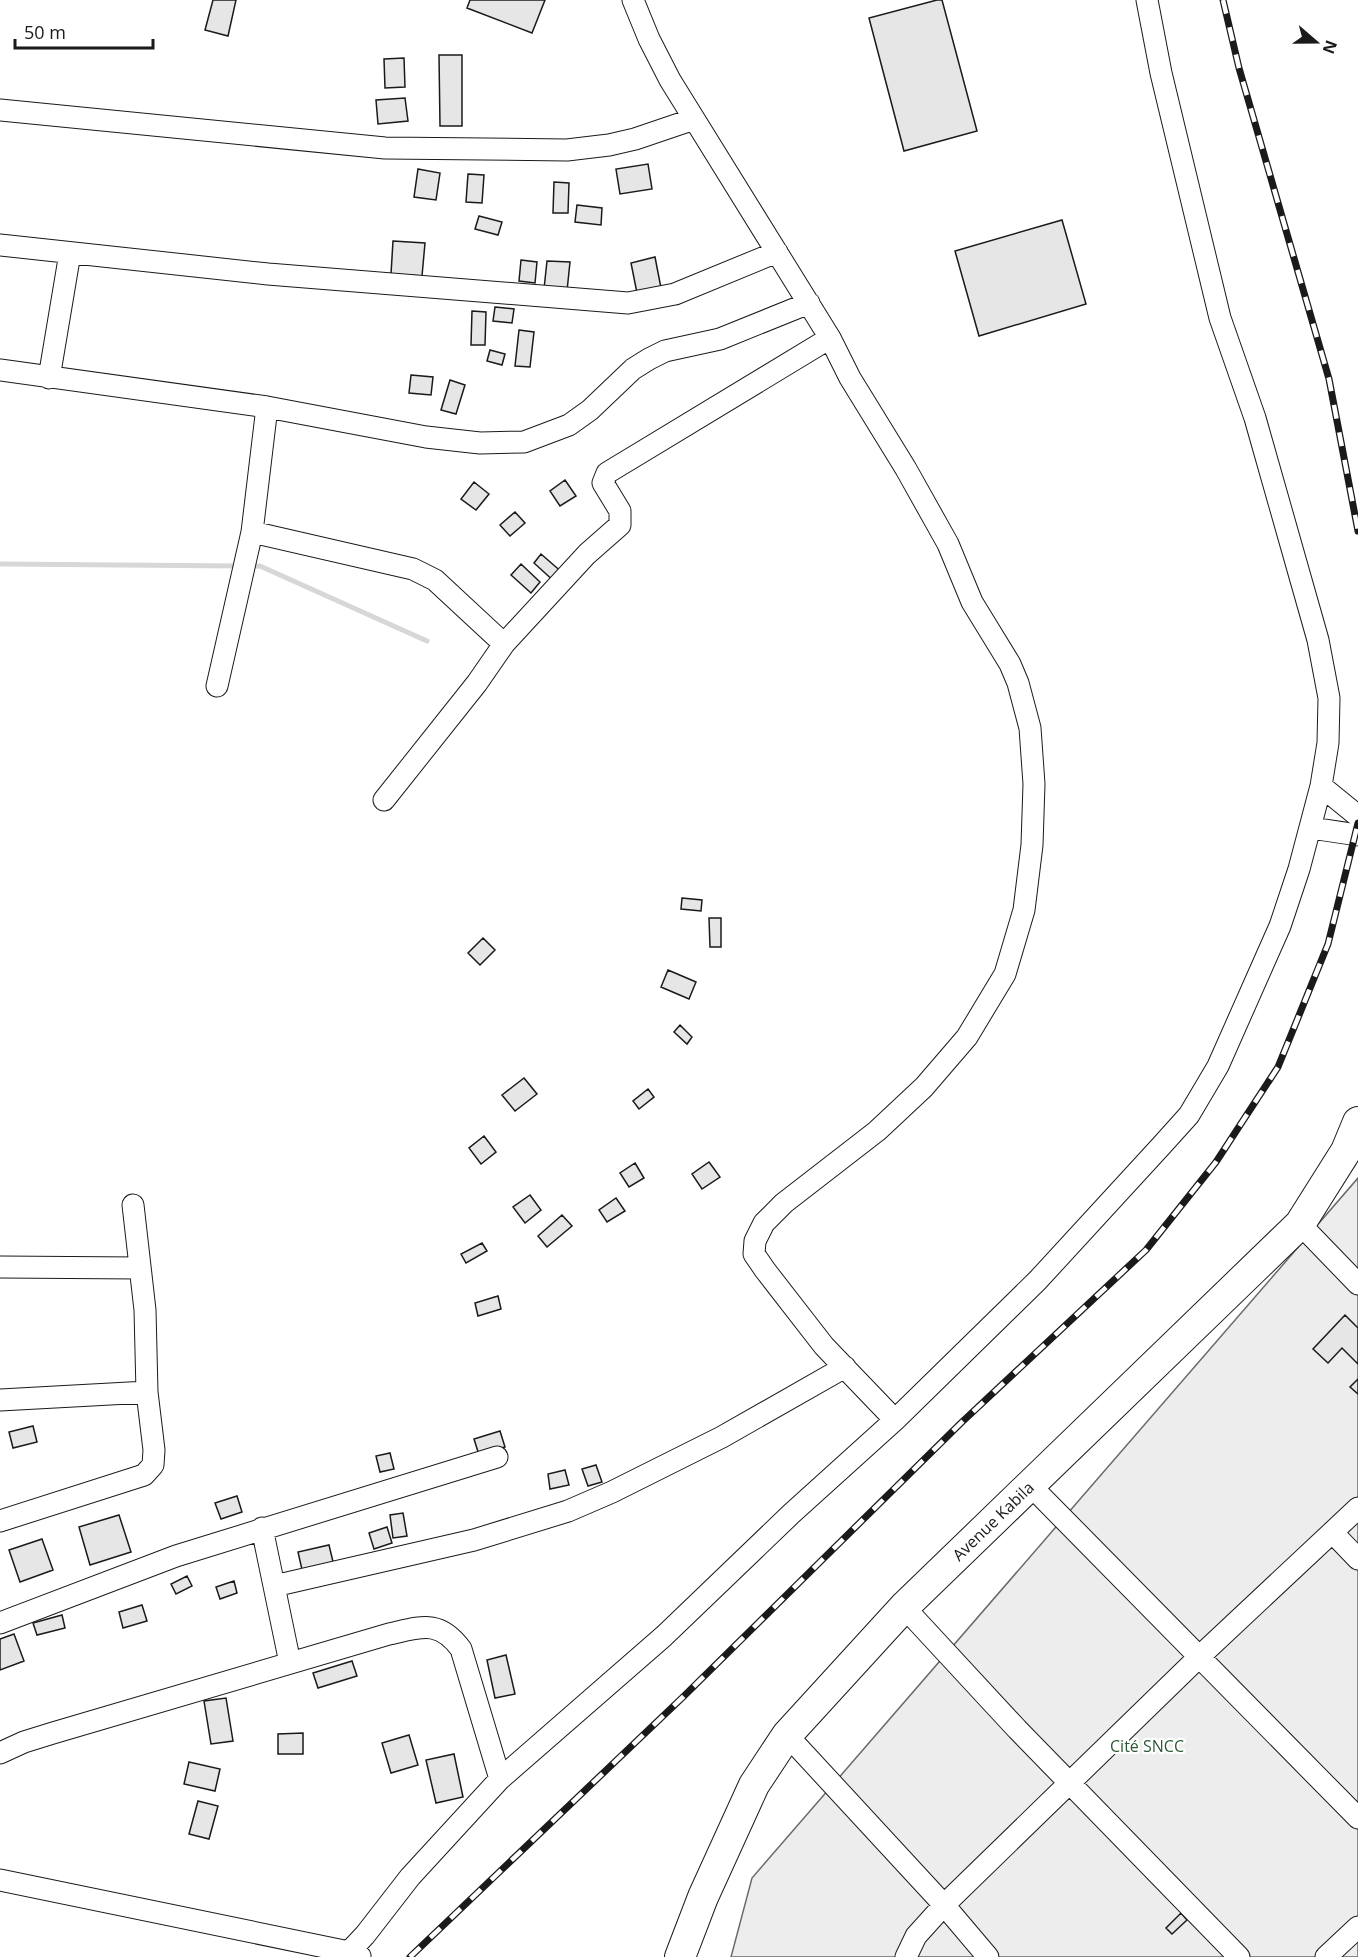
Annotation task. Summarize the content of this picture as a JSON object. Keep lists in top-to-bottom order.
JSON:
{
  "streets": {
    "highway": ["Avenue Kabila"]
  },
  "parks": ["Cité SNCC"],
  "scale_bar": "50 m",
  "north": "right"
}
